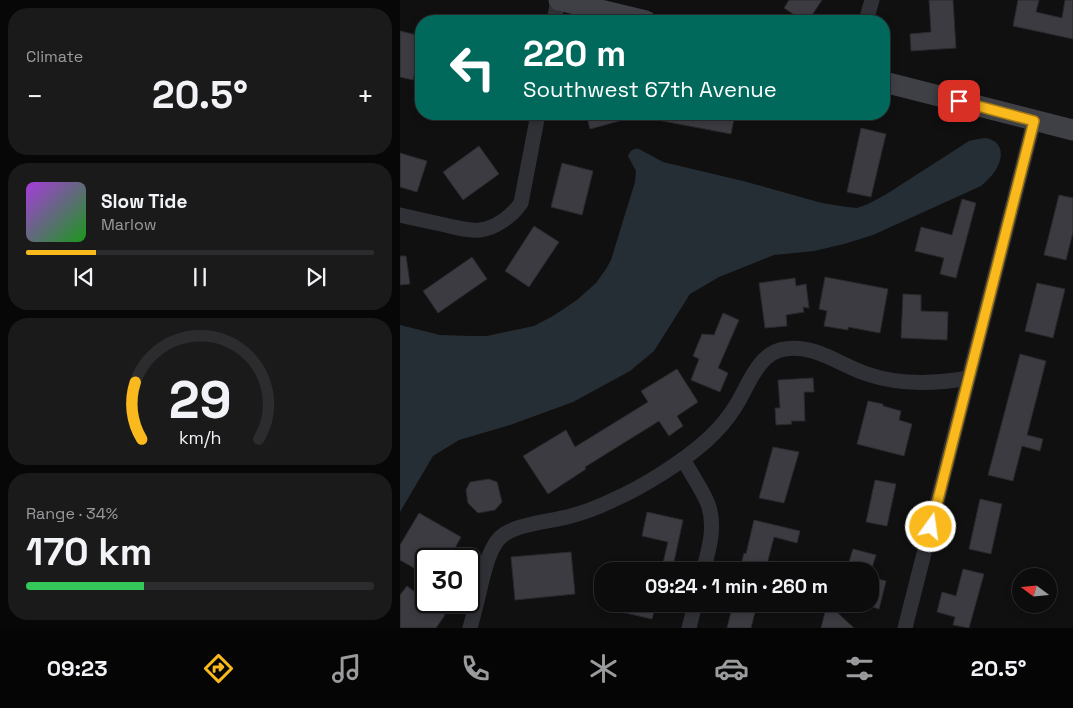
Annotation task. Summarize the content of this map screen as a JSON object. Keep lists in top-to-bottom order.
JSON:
{
  "north": "left",
  "page": {
    "tile": [
      "Climate",
      ["Range · 34%", "170 km"]
    ],
    "turn": ["220 m", "Southwest 67th Avenue"],
    "heat": ["−", "20.5°", "+"],
    "song": ["Slow Tide", "Marlow"],
    "limit": "30",
    "trip": "09:24 · 1 min · 260 m",
    "tabs": ["09:23", "20.5°"],
    "gauge": ["29", "km/h"]
  }
}
